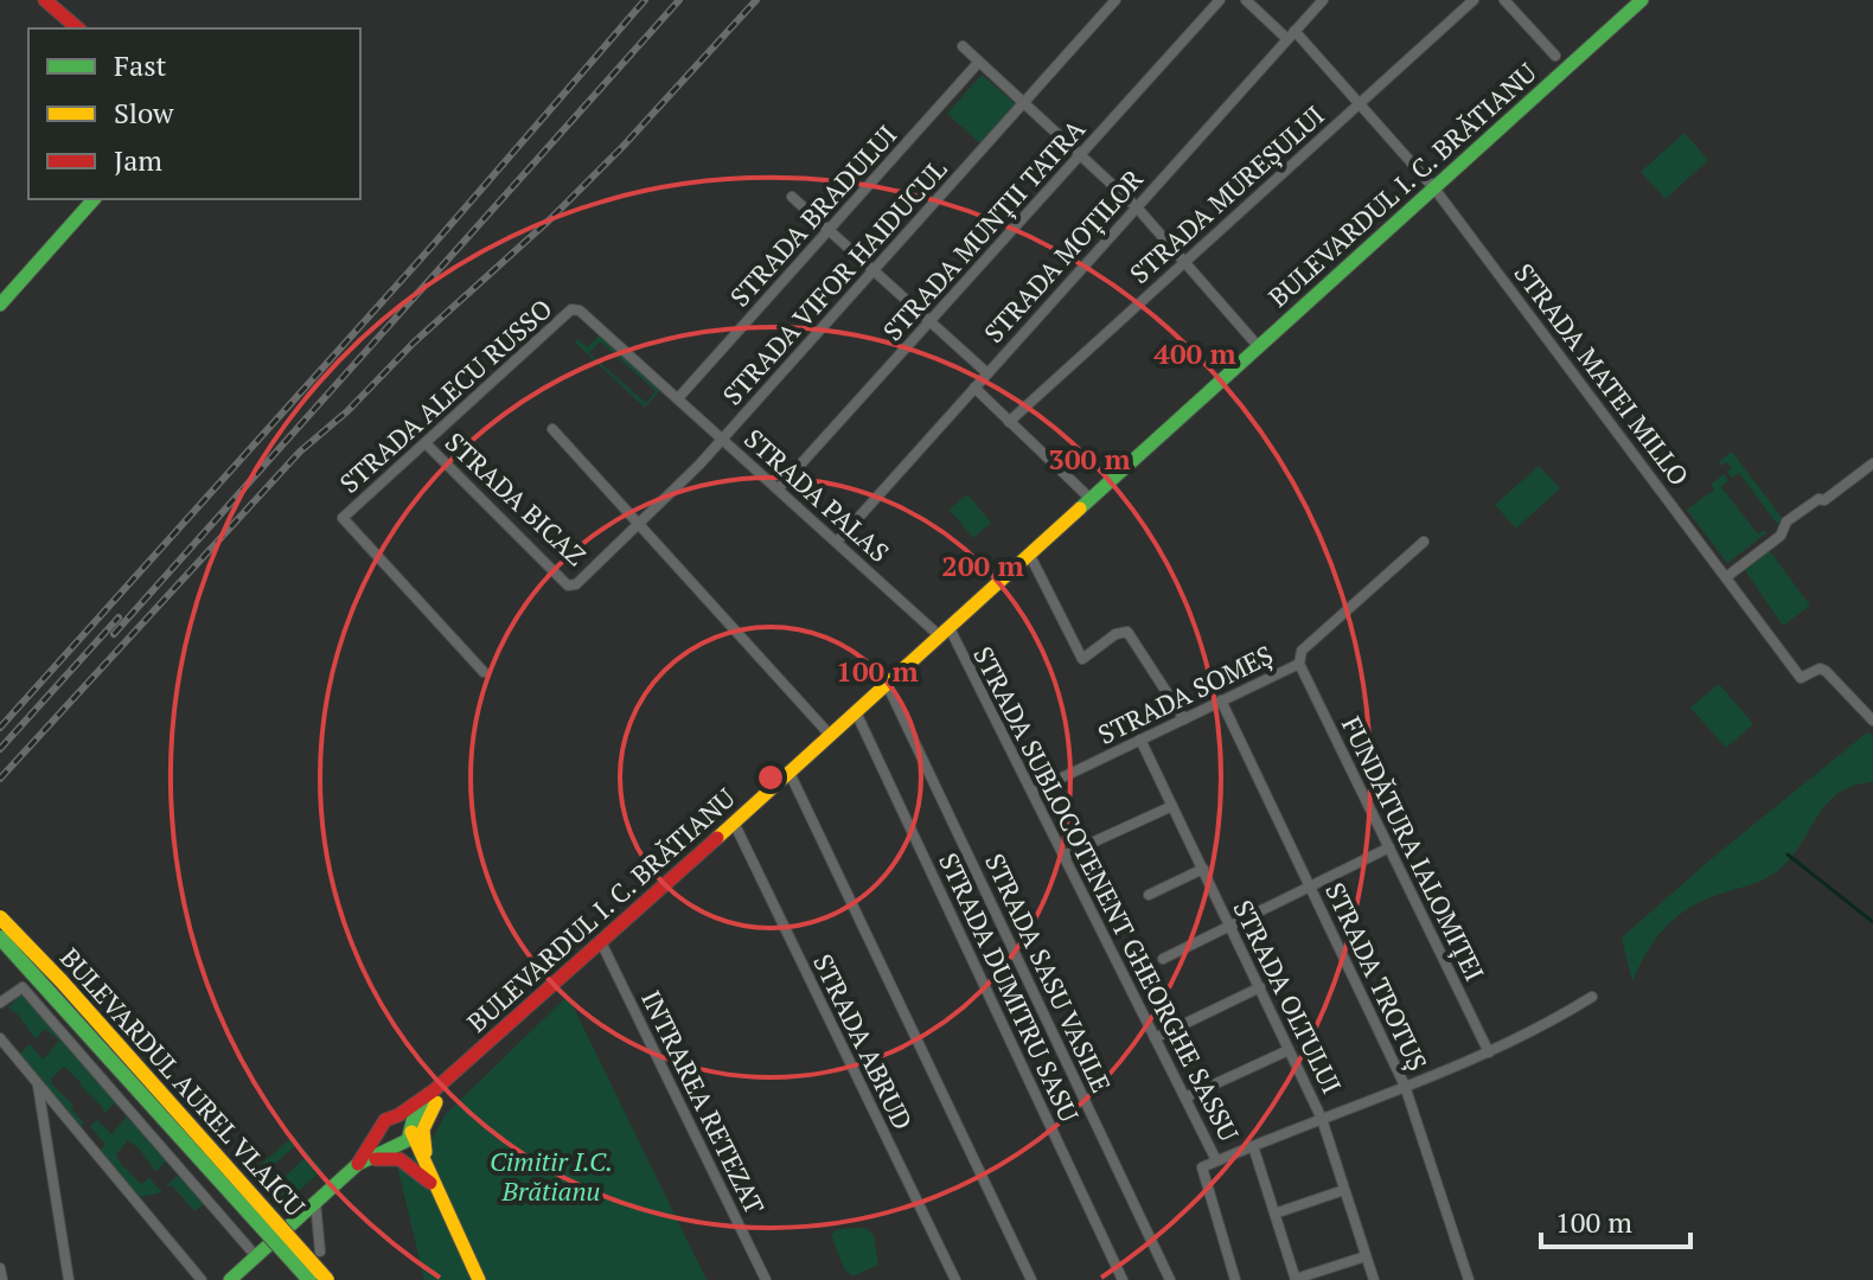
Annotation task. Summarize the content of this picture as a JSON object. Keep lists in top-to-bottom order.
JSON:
{
  "streets": {
    "main road": ["BULEVARDUL I. C. BRĂTIANU", "BULEVARDUL AUREL VLAICU"],
    "street": [
      "STRADA MUREȘULUI",
      "STRADA BRADULUI",
      "STRADA MUNȚII TATRA",
      "STRADA MOȚILOR",
      "STRADA VIFOR HAIDUCUL",
      "STRADA MATEI MILLO",
      "STRADA ALECU RUSSO",
      "STRADA PALAS",
      "STRADA BICAZ",
      "STRADA SOMEȘ",
      "FUNDĂTURA IALOMIȚEI",
      "STRADA SUBLOCOTENENT GHEORGHE SASSU",
      "STRADA SASU VASILE",
      "STRADA TROTUȘ",
      "STRADA DUMITRU SASU",
      "STRADA OLTULUI",
      "STRADA ABRUD",
      "INTRAREA RETEZAT"
    ]
  },
  "crossings": [
    ["BULEVARDUL I. C. BRĂTIANU", "STRADA MATEI MILLO"],
    ["BULEVARDUL I. C. BRĂTIANU", "STRADA PALAS"],
    ["BULEVARDUL I. C. BRĂTIANU", "STRADA SUBLOCOTENENT GHEORGHE SASSU"],
    ["BULEVARDUL I. C. BRĂTIANU", "STRADA SASU VASILE"],
    ["BULEVARDUL I. C. BRĂTIANU", "STRADA DUMITRU SASU"],
    ["BULEVARDUL I. C. BRĂTIANU", "STRADA ABRUD"],
    ["BULEVARDUL I. C. BRĂTIANU", "INTRAREA RETEZAT"],
    ["STRADA MUREȘULUI", "STRADA MATEI MILLO"],
    ["STRADA BRADULUI", "STRADA PALAS"],
    ["STRADA MUNȚII TATRA", "STRADA PALAS"],
    ["STRADA MOȚILOR", "STRADA MATEI MILLO"],
    ["STRADA MOȚILOR", "STRADA PALAS"],
    ["STRADA VIFOR HAIDUCUL", "STRADA PALAS"],
    ["STRADA VIFOR HAIDUCUL", "STRADA BICAZ"],
    ["STRADA ALECU RUSSO", "STRADA PALAS"],
    ["STRADA ALECU RUSSO", "STRADA BICAZ"],
    ["STRADA PALAS", "STRADA SUBLOCOTENENT GHEORGHE SASSU"],
    ["STRADA SOMEȘ", "FUNDĂTURA IALOMIȚEI"],
    ["STRADA SOMEȘ", "STRADA SUBLOCOTENENT GHEORGHE SASSU"],
    ["STRADA SOMEȘ", "STRADA TROTUȘ"],
    ["STRADA SOMEȘ", "STRADA OLTULUI"]
  ],
  "parks": ["Cimitir I.C. Brătianu"],
  "legend": ["Fast", "Slow", "Jam"],
  "scale_bar": "100 m",
  "rings": [
    "400 m",
    "300 m",
    "200 m",
    "100 m"
  ]
}
